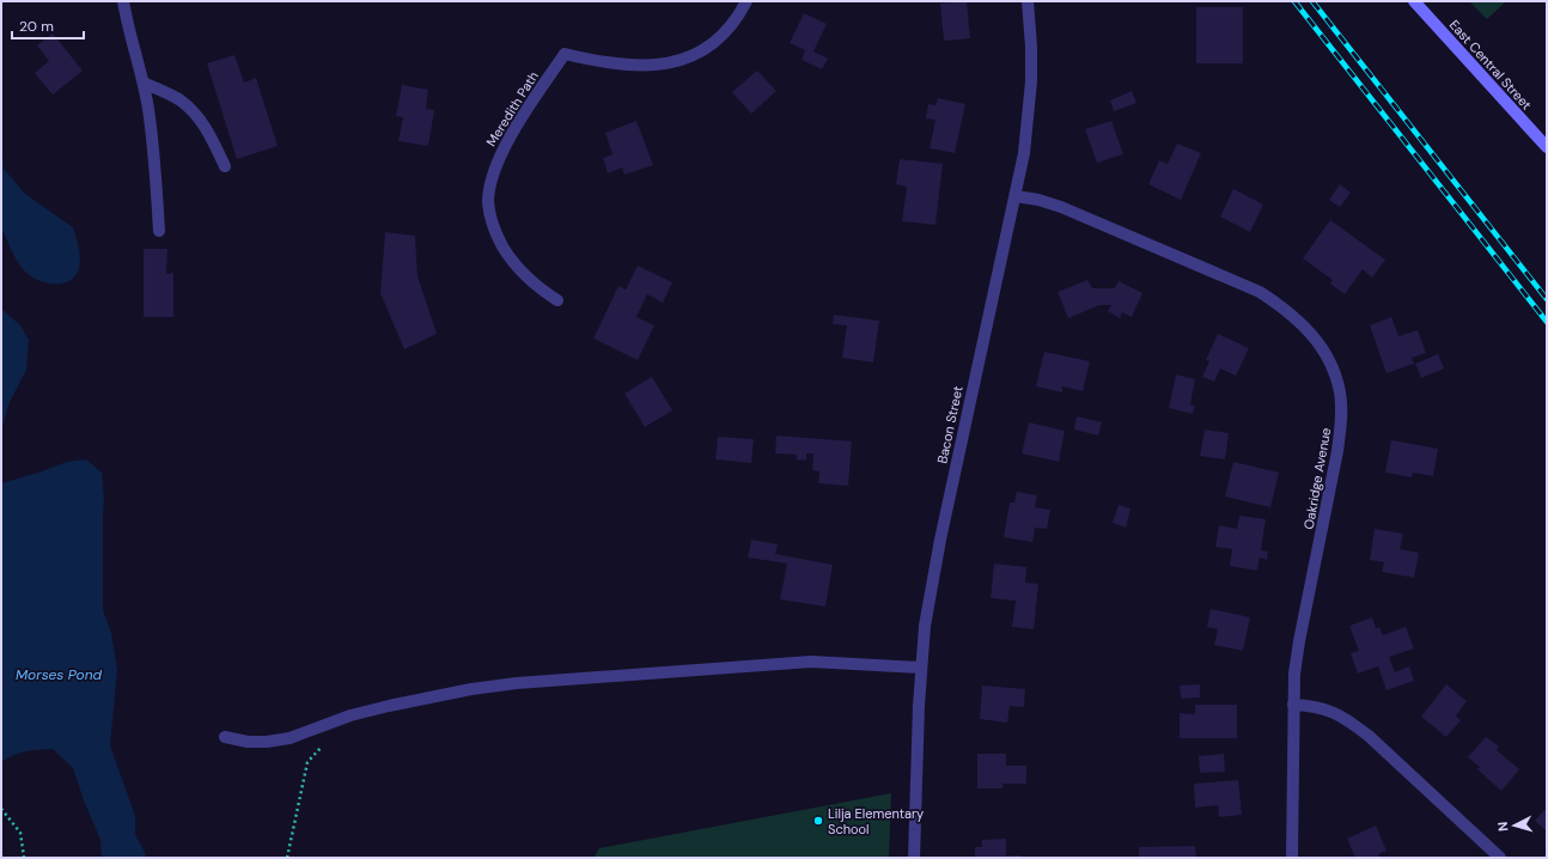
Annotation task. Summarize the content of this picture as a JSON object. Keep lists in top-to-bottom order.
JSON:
{
  "streets": {
    "main road": ["East Central Street"],
    "street": ["Meredith Path", "Bacon Street", "Oakridge Avenue"]
  },
  "crossings": [
    ["Bacon Street", "Oakridge Avenue"]
  ],
  "water": ["Morses Pond"],
  "places": ["Lilja Elementary School"],
  "scale_bar": "20 m",
  "north": "left"
}
